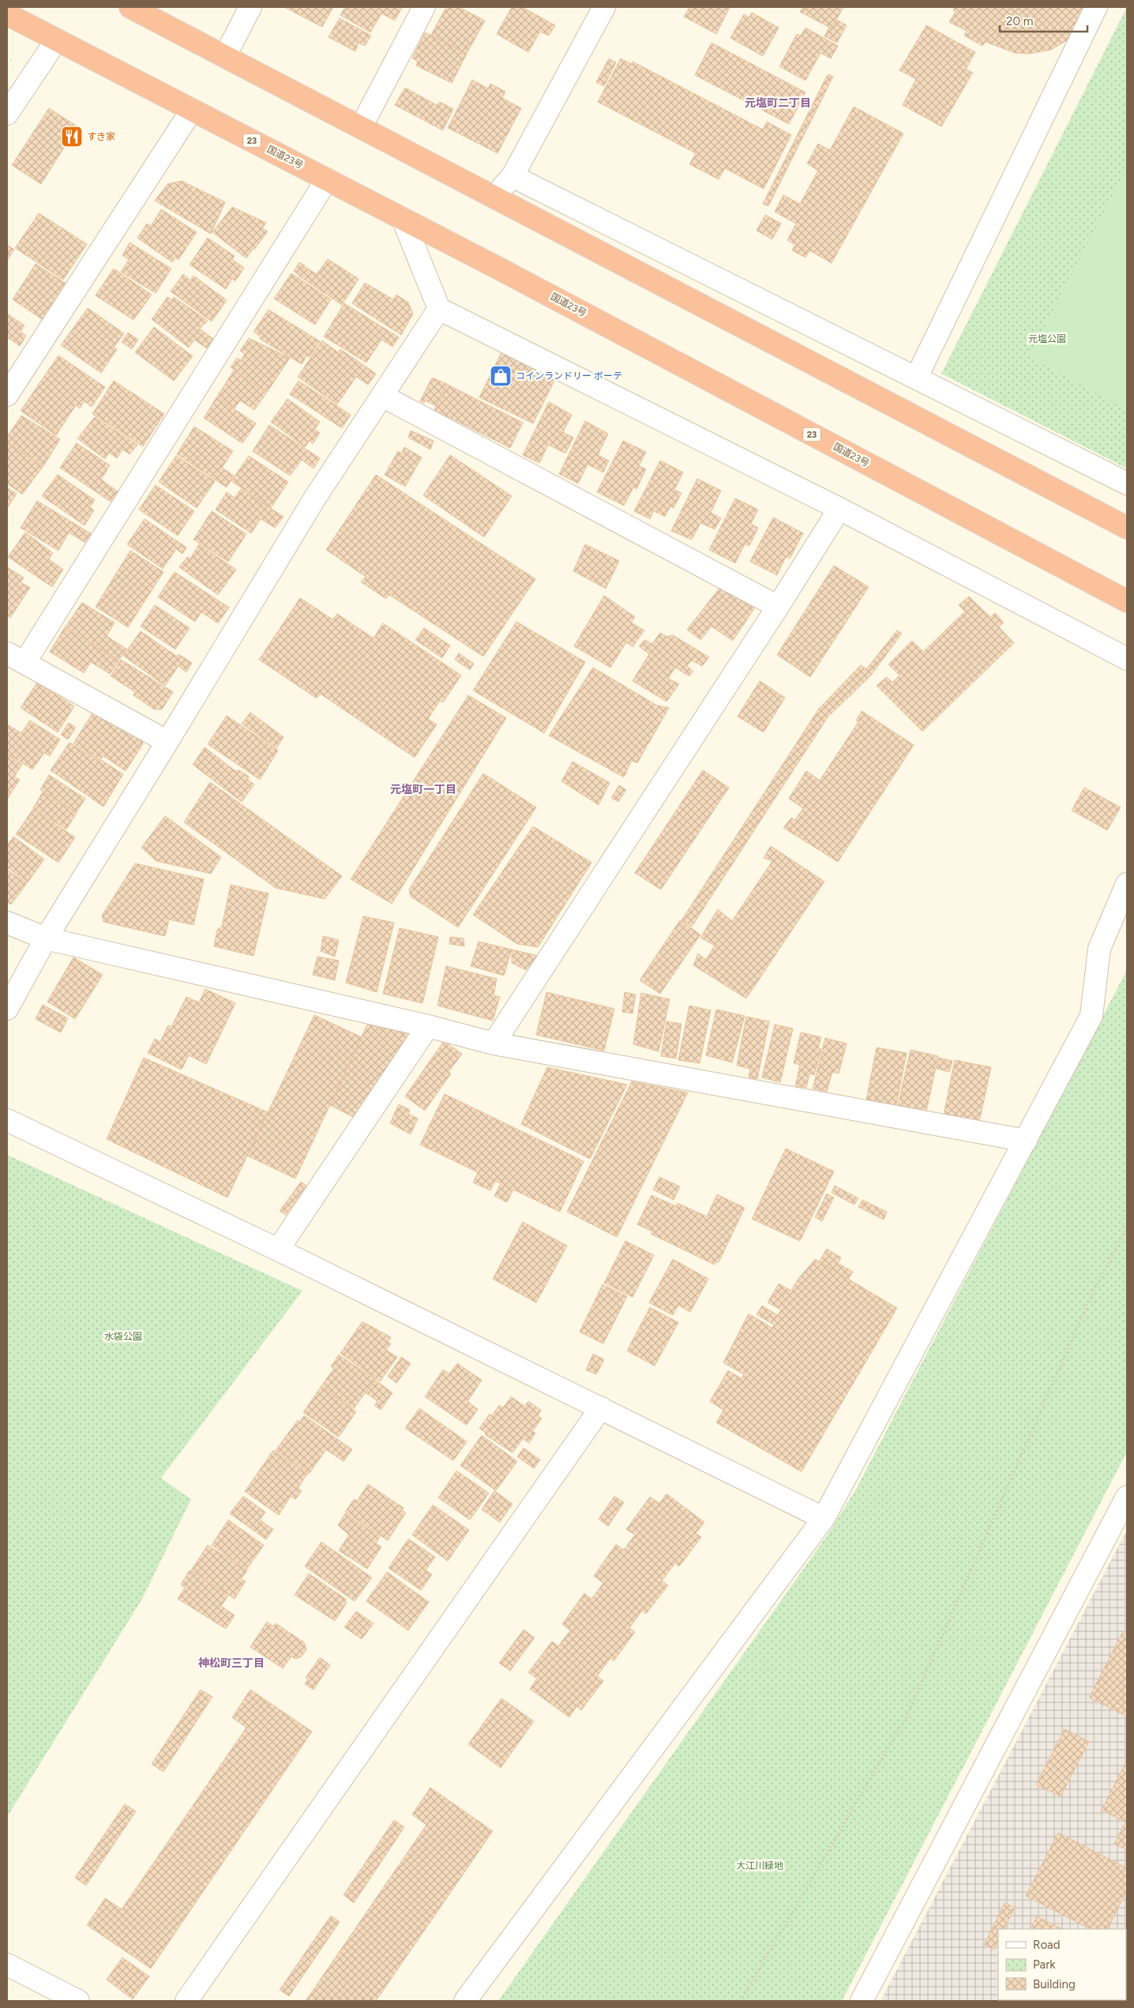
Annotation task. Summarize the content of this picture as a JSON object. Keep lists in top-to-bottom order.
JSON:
{
  "streets": {
    "highway": ["23", "国道23号"]
  },
  "districts": ["元塩町二丁目", "元塩町一丁目", "神松町三丁目"],
  "parks": ["元塩公園", "水袋公園", "大江川緑地"],
  "places": {
    "restaurant": ["すき家"],
    "shop": ["コインランドリー ボーテ"]
  },
  "legend": ["Road", "Park", "Building"],
  "scale_bar": "20 m"
}
